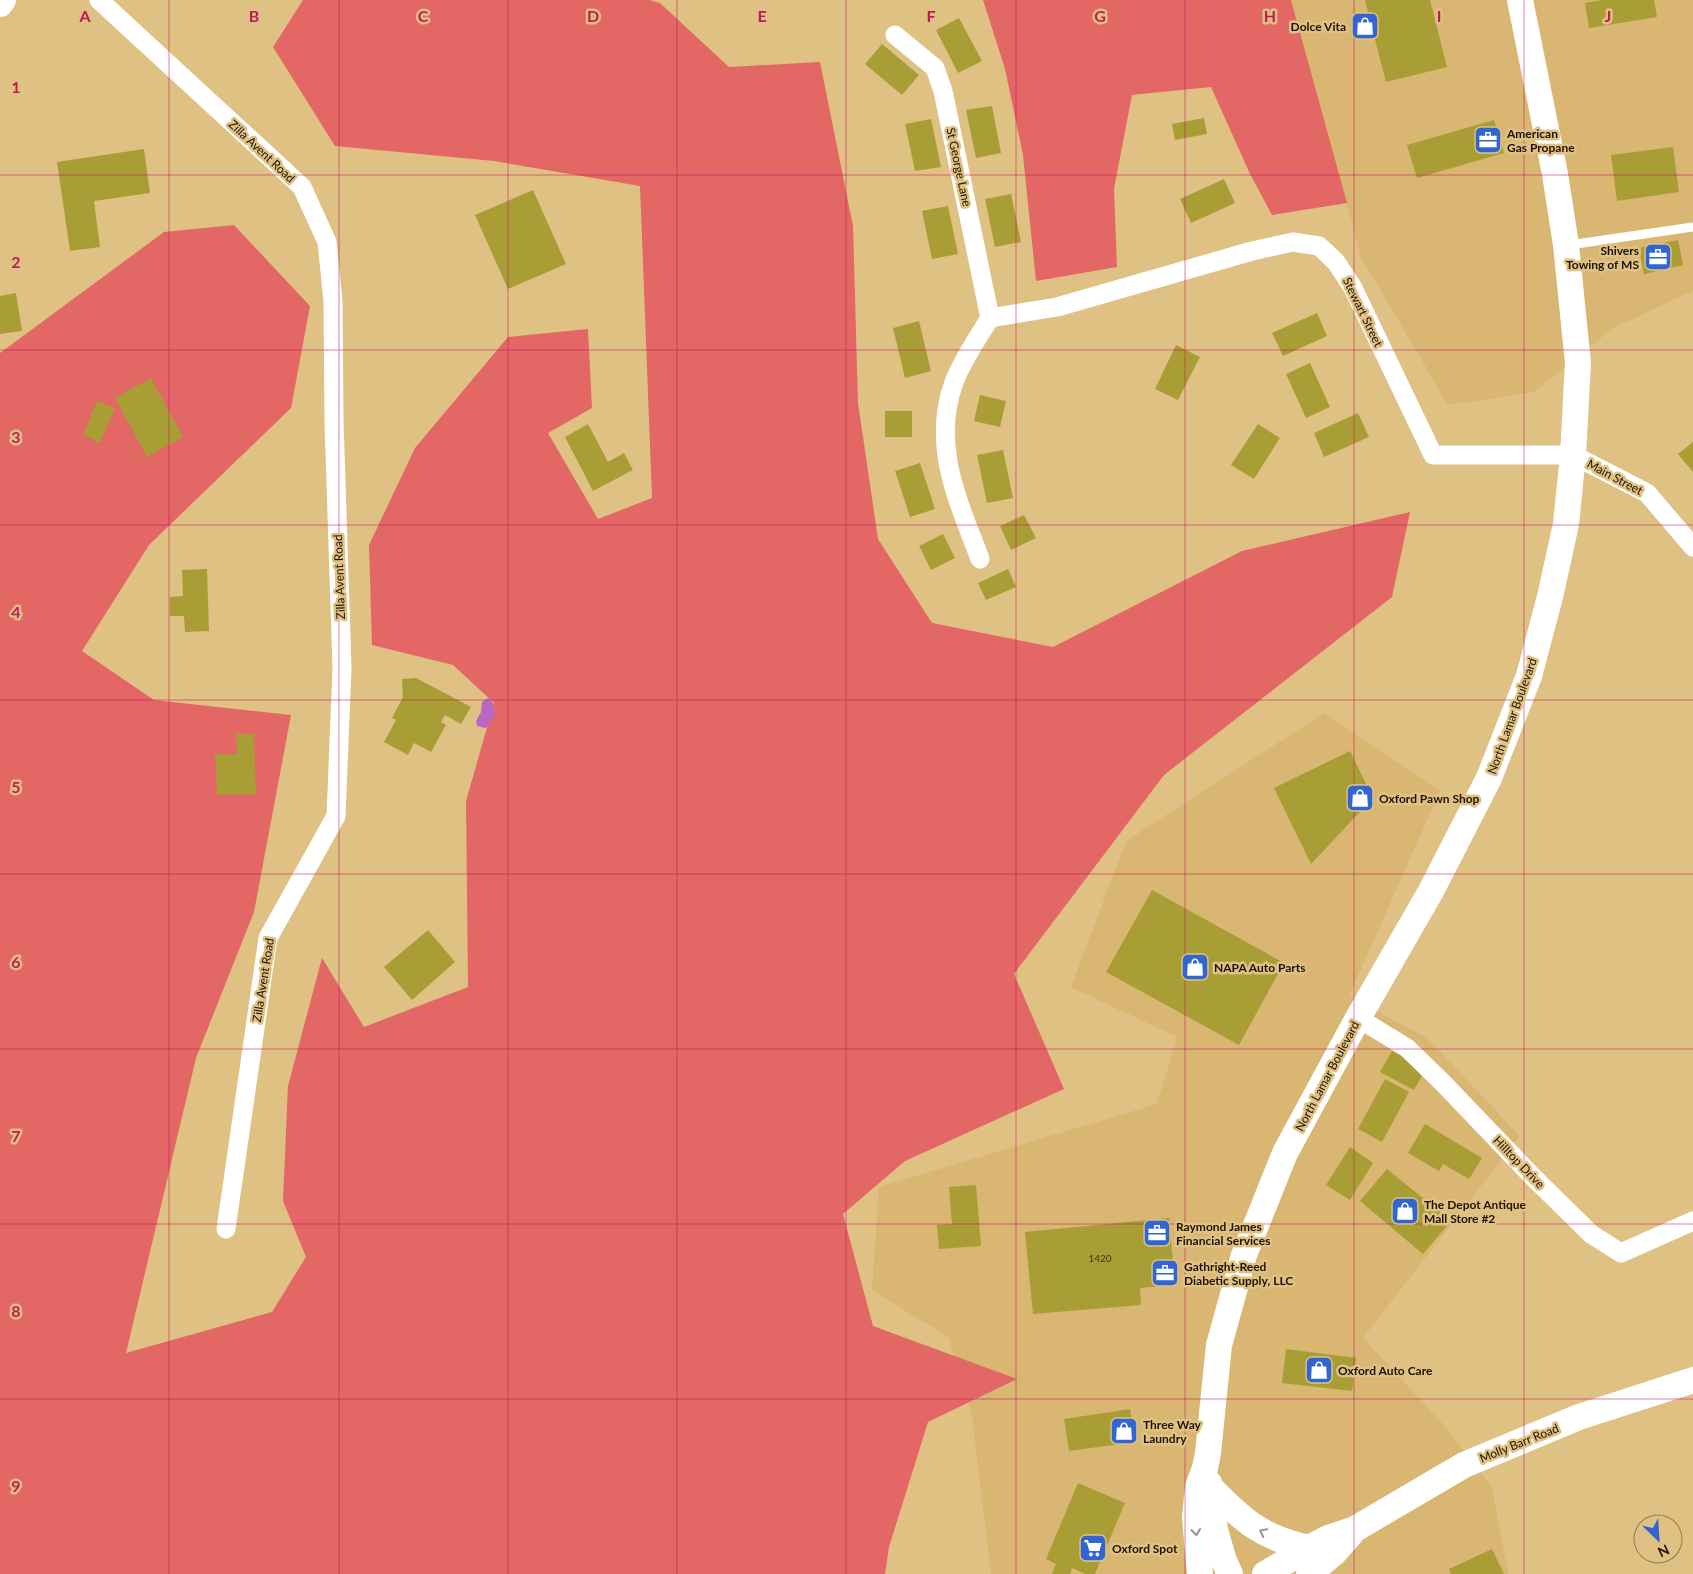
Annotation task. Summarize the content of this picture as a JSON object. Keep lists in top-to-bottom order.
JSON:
{
  "streets": {
    "street": [
      "Zilla Avent Road",
      "St George Lane",
      "Stewart Street",
      "Main Street",
      "North Lamar Boulevard",
      "Hilltop Drive",
      "Molly Barr Road"
    ]
  },
  "crossings": [
    ["St George Lane", "Stewart Street"],
    ["Stewart Street", "Main Street"],
    ["Stewart Street", "North Lamar Boulevard"],
    ["Main Street", "North Lamar Boulevard"],
    ["North Lamar Boulevard", "Hilltop Drive"]
  ],
  "places": {
    "shop": [
      "Dolce Vita",
      "Oxford Pawn Shop",
      "NAPA Auto Parts",
      "The Depot Antique Mall Store #2",
      "Oxford Auto Care",
      "Three Way Laundry"
    ],
    "office": [
      "American Gas Propane",
      "Shivers Towing of MS",
      "Raymond James Financial Services",
      "Gathright-Reed Diabetic Supply, LLC"
    ],
    "supermarket": ["Oxford Spot"]
  },
  "house_numbers": ["1420"],
  "north": "bottom right",
  "grid": {
    "columns": [
      "A",
      "B",
      "C",
      "D",
      "E",
      "F",
      "G",
      "H",
      "I",
      "J"
    ],
    "rows": [
      "1",
      "2",
      "3",
      "4",
      "5",
      "6",
      "7",
      "8",
      "9"
    ]
  }
}
